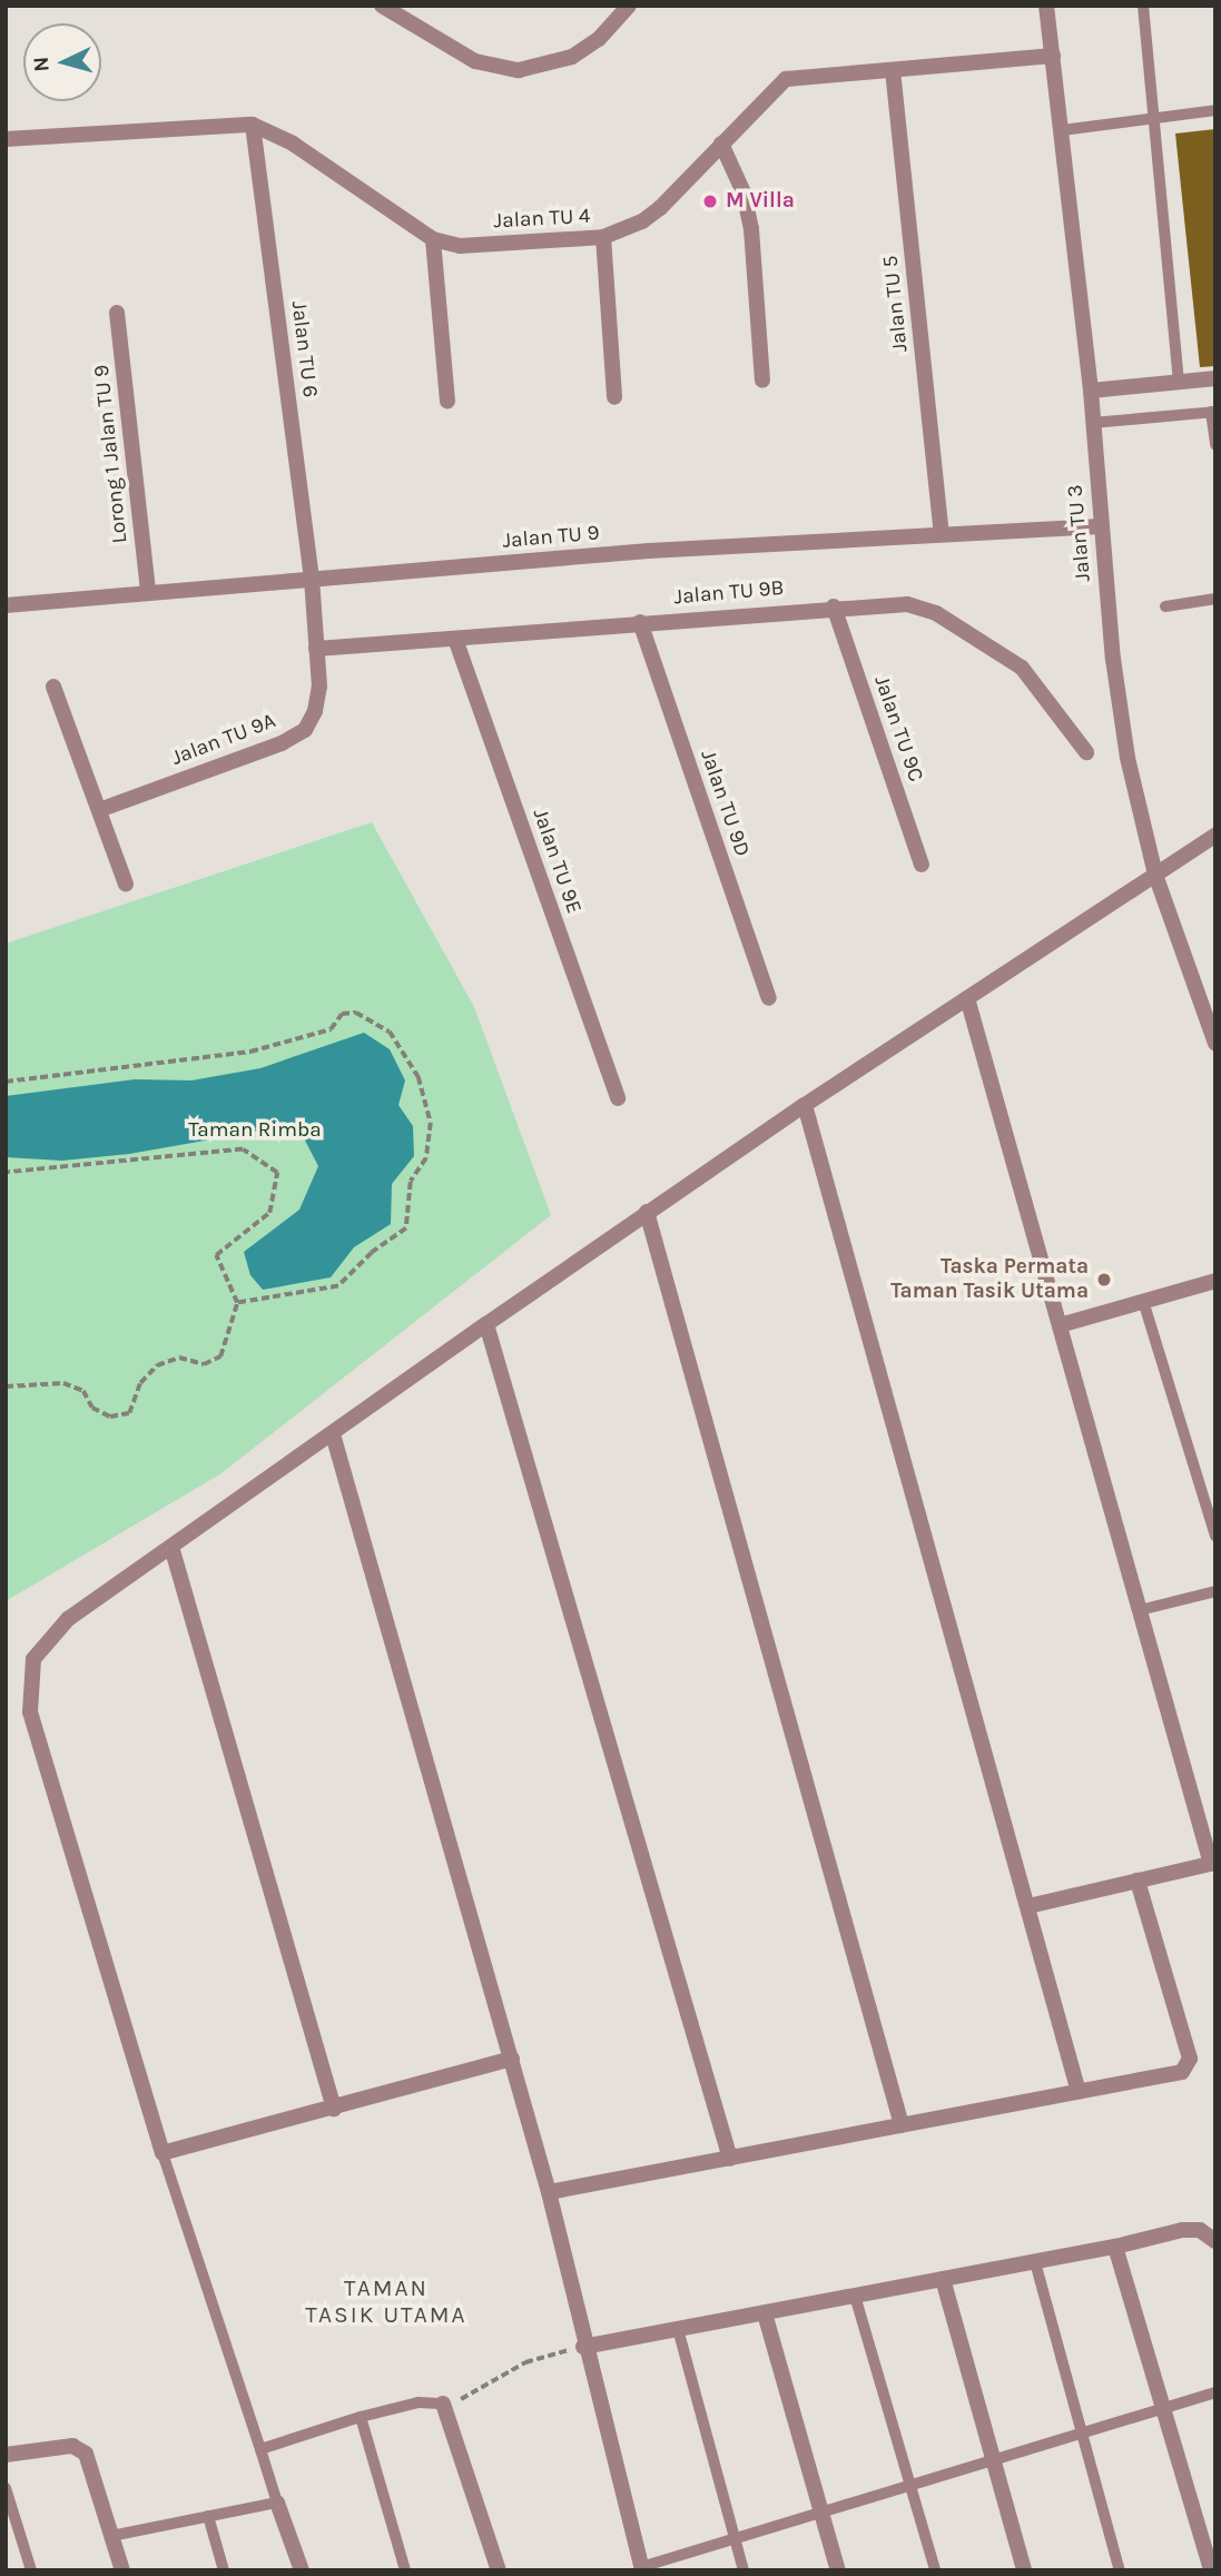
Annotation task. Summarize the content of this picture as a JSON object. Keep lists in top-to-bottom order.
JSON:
{
  "streets": {
    "street": [
      "Jalan TU 4",
      "Jalan TU 5",
      "Jalan TU 6",
      "Lorong 1 Jalan TU 9",
      "Jalan TU 3",
      "Jalan TU 9",
      "Jalan TU 9B",
      "Jalan TU 9C",
      "Jalan TU 9A",
      "Jalan TU 9D",
      "Jalan TU 9E"
    ]
  },
  "crossings": [
    ["Jalan TU 4", "Jalan TU 5"],
    ["Jalan TU 4", "Jalan TU 6"],
    ["Jalan TU 4", "Jalan TU 3"],
    ["Jalan TU 5", "Jalan TU 9"],
    ["Jalan TU 6", "Jalan TU 9"],
    ["Jalan TU 6", "Jalan TU 9A"],
    ["Lorong 1 Jalan TU 9", "Jalan TU 9"],
    ["Jalan TU 3", "Jalan TU 9"],
    ["Jalan TU 9", "Jalan TU 9A"],
    ["Jalan TU 9B", "Jalan TU 9C"],
    ["Jalan TU 9B", "Jalan TU 9A"],
    ["Jalan TU 9B", "Jalan TU 9D"],
    ["Jalan TU 9B", "Jalan TU 9E"]
  ],
  "districts": ["TAMAN TASIK UTAMA"],
  "parks": ["Taman Rimba"],
  "places": ["M Villa", "Taska Permata Taman Tasik Utama"],
  "north": "left"
}
